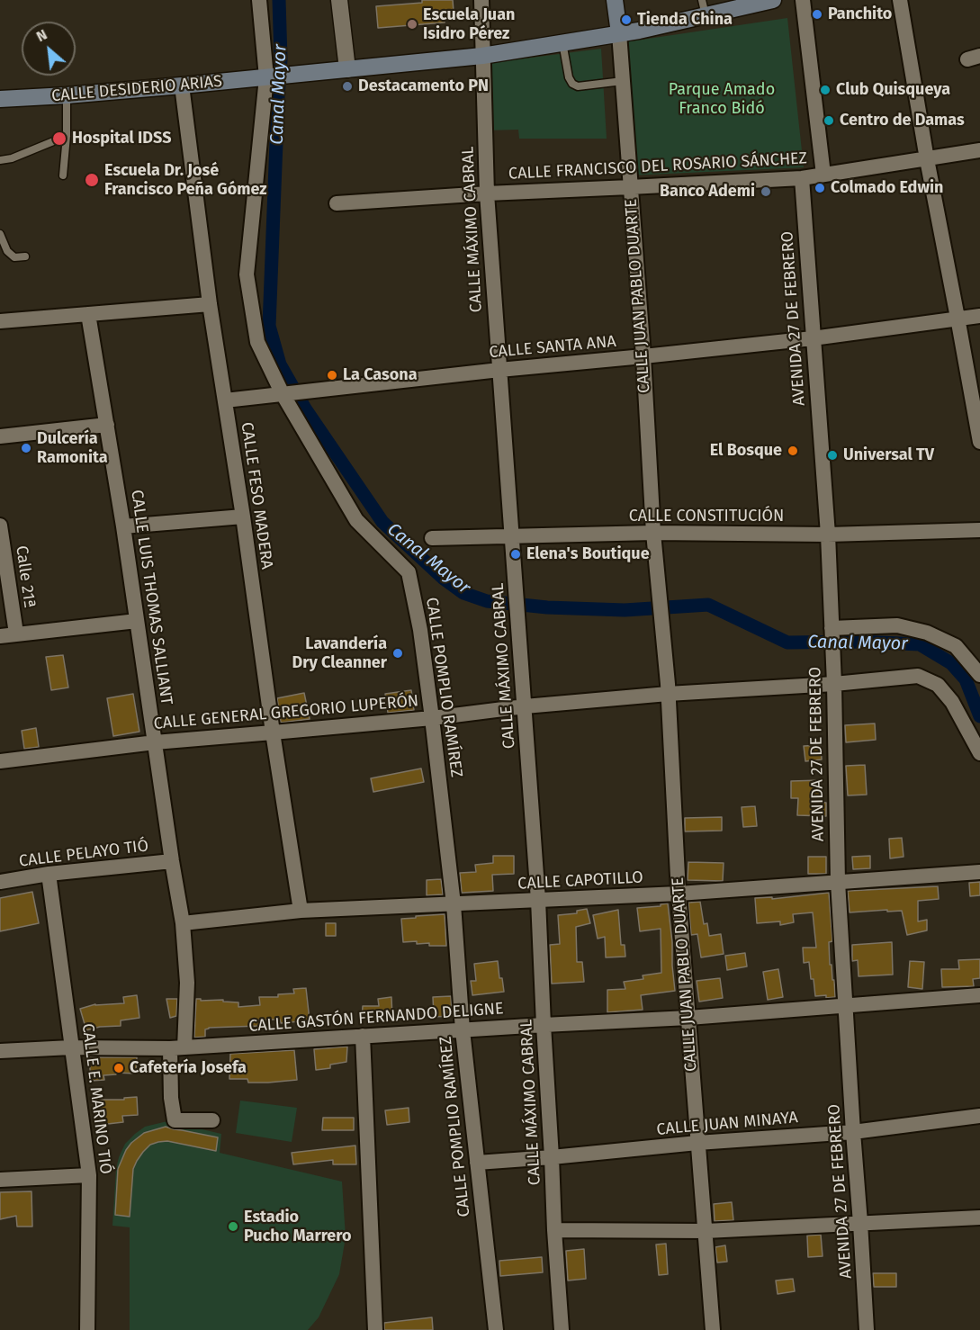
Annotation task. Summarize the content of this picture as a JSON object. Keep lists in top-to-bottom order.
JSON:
{
  "streets": {
    "main road": ["CALLE DESIDERIO ARIAS", "CALLE JUAN PABLO DUARTE"],
    "street": [
      "CALLE FRANCISCO DEL ROSARIO SÁNCHEZ",
      "CALLE MÁXIMO CABRAL",
      "AVENIDA 27 DE FEBRERO",
      "CALLE SANTA ANA",
      "CALLE FESO MADERA",
      "CALLE CONSTITUCIÓN",
      "Calle 21ª",
      "CALLE LUIS THOMAS SALLIANT",
      "CALLE POMPLIO RAMÍREZ",
      "CALLE GENERAL GREGORIO LUPERÓN",
      "CALLE PELAYO TIÓ",
      "CALLE CAPOTILLO",
      "CALLE GASTÓN FERNANDO DELIGNE",
      "CALLE E. MARINO TIÓ",
      "CALLE JUAN MINAYA"
    ]
  },
  "crossings": [
    ["CALLE DESIDERIO ARIAS", "CALLE MÁXIMO CABRAL"],
    ["CALLE DESIDERIO ARIAS", "CALLE JUAN PABLO DUARTE"],
    ["CALLE DESIDERIO ARIAS", "CALLE FESO MADERA"],
    ["CALLE DESIDERIO ARIAS", "CALLE POMPLIO RAMÍREZ"],
    ["CALLE FRANCISCO DEL ROSARIO SÁNCHEZ", "CALLE MÁXIMO CABRAL"],
    ["CALLE FRANCISCO DEL ROSARIO SÁNCHEZ", "CALLE JUAN PABLO DUARTE"],
    ["CALLE FRANCISCO DEL ROSARIO SÁNCHEZ", "AVENIDA 27 DE FEBRERO"],
    ["CALLE MÁXIMO CABRAL", "CALLE SANTA ANA"],
    ["CALLE MÁXIMO CABRAL", "CALLE CONSTITUCIÓN"],
    ["CALLE MÁXIMO CABRAL", "CALLE GENERAL GREGORIO LUPERÓN"],
    ["CALLE MÁXIMO CABRAL", "CALLE CAPOTILLO"],
    ["CALLE MÁXIMO CABRAL", "CALLE GASTÓN FERNANDO DELIGNE"],
    ["CALLE MÁXIMO CABRAL", "CALLE JUAN MINAYA"],
    ["CALLE JUAN PABLO DUARTE", "CALLE SANTA ANA"],
    ["CALLE JUAN PABLO DUARTE", "CALLE CONSTITUCIÓN"],
    ["CALLE JUAN PABLO DUARTE", "CALLE GENERAL GREGORIO LUPERÓN"],
    ["CALLE JUAN PABLO DUARTE", "CALLE CAPOTILLO"],
    ["CALLE JUAN PABLO DUARTE", "CALLE GASTÓN FERNANDO DELIGNE"],
    ["CALLE JUAN PABLO DUARTE", "CALLE JUAN MINAYA"],
    ["AVENIDA 27 DE FEBRERO", "CALLE SANTA ANA"],
    ["AVENIDA 27 DE FEBRERO", "CALLE CONSTITUCIÓN"],
    ["AVENIDA 27 DE FEBRERO", "CALLE GENERAL GREGORIO LUPERÓN"],
    ["AVENIDA 27 DE FEBRERO", "CALLE CAPOTILLO"],
    ["AVENIDA 27 DE FEBRERO", "CALLE GASTÓN FERNANDO DELIGNE"],
    ["AVENIDA 27 DE FEBRERO", "CALLE JUAN MINAYA"],
    ["CALLE SANTA ANA", "CALLE FESO MADERA"],
    ["CALLE SANTA ANA", "CALLE POMPLIO RAMÍREZ"],
    ["CALLE FESO MADERA", "CALLE GENERAL GREGORIO LUPERÓN"],
    ["CALLE FESO MADERA", "CALLE CAPOTILLO"],
    ["CALLE LUIS THOMAS SALLIANT", "CALLE GENERAL GREGORIO LUPERÓN"],
    ["CALLE LUIS THOMAS SALLIANT", "CALLE PELAYO TIÓ"],
    ["CALLE LUIS THOMAS SALLIANT", "CALLE CAPOTILLO"],
    ["CALLE LUIS THOMAS SALLIANT", "CALLE GASTÓN FERNANDO DELIGNE"],
    ["CALLE POMPLIO RAMÍREZ", "CALLE GENERAL GREGORIO LUPERÓN"],
    ["CALLE POMPLIO RAMÍREZ", "CALLE CAPOTILLO"],
    ["CALLE POMPLIO RAMÍREZ", "CALLE GASTÓN FERNANDO DELIGNE"],
    ["CALLE POMPLIO RAMÍREZ", "CALLE JUAN MINAYA"],
    ["CALLE PELAYO TIÓ", "CALLE E. MARINO TIÓ"],
    ["CALLE GASTÓN FERNANDO DELIGNE", "CALLE E. MARINO TIÓ"]
  ],
  "water": ["Canal Mayor"],
  "parks": ["Parque Amado Franco Bidó"],
  "places": [
    "Panchito",
    "Tienda China",
    "Escuela Juan Isidro Pérez",
    "Destacamento PN",
    "Club Quisqueya",
    "Centro de Damas",
    "Hospital IDSS",
    "Escuela Dr. José Francisco Peña Gómez",
    "Colmado Edwin",
    "Banco Ademi",
    "La Casona",
    "Dulcería Ramonita",
    "El Bosque",
    "Universal TV",
    "Elena's Boutique",
    "Lavandería Dry Cleanner",
    "Cafetería Josefa",
    "Estadio Pucho Marrero"
  ],
  "north": "top left"
}
